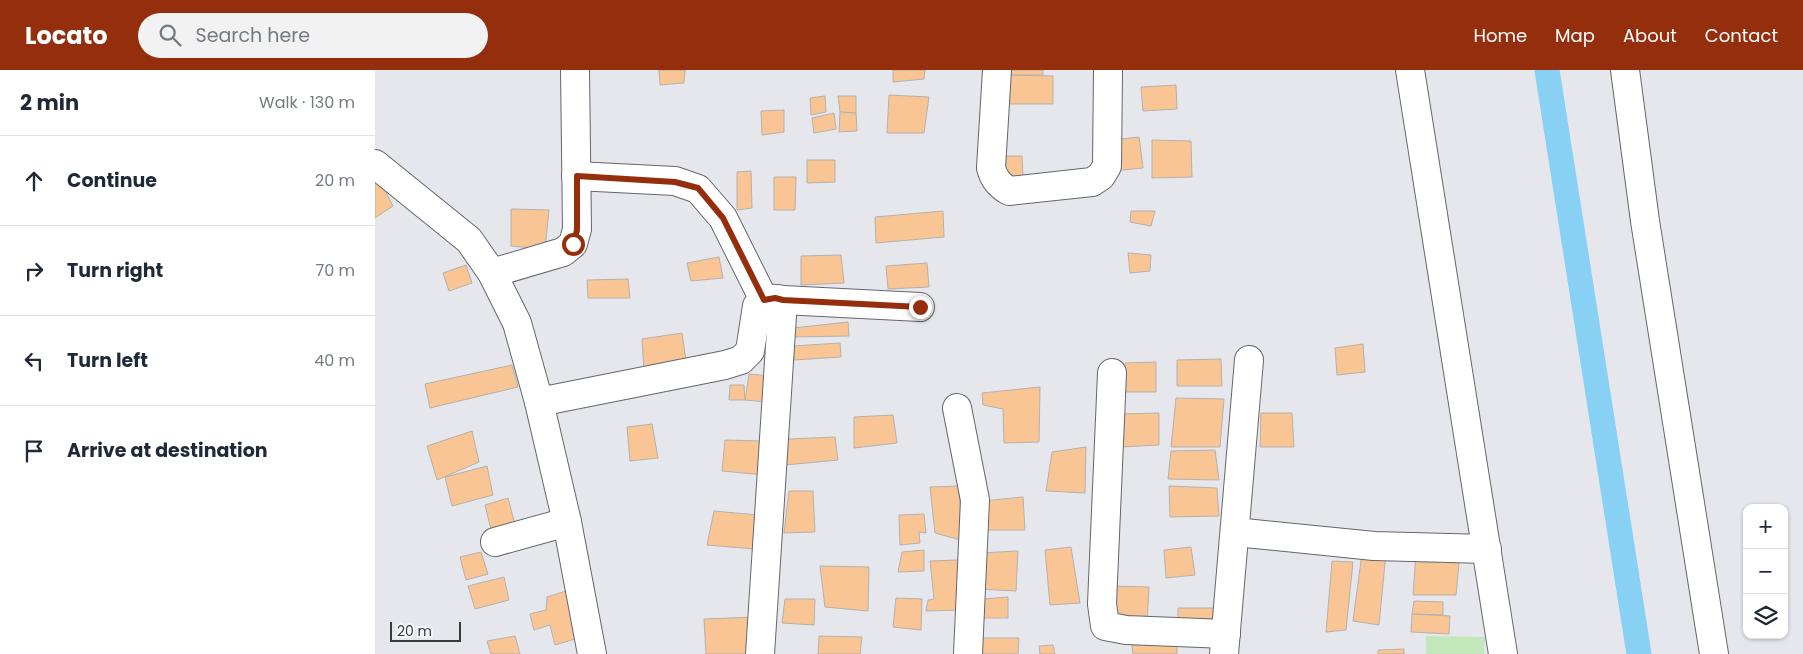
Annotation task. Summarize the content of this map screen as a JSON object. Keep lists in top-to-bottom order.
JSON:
{
  "scale_bar": "20 m",
  "page": {
    "header": "Locato",
    "search": "Search here",
    "nav": [
      "Home",
      "Map",
      "About",
      "Contact"
    ],
    "heading": ["2 min", "Walk · 130 m"],
    "list": [
      ["Continue", "20 m"],
      ["Turn right", "70 m"],
      ["Turn left", "40 m"],
      "Arrive at destination"
    ],
    "map_buttons": ["+", "−"],
    "scale": "20 m"
  }
}
